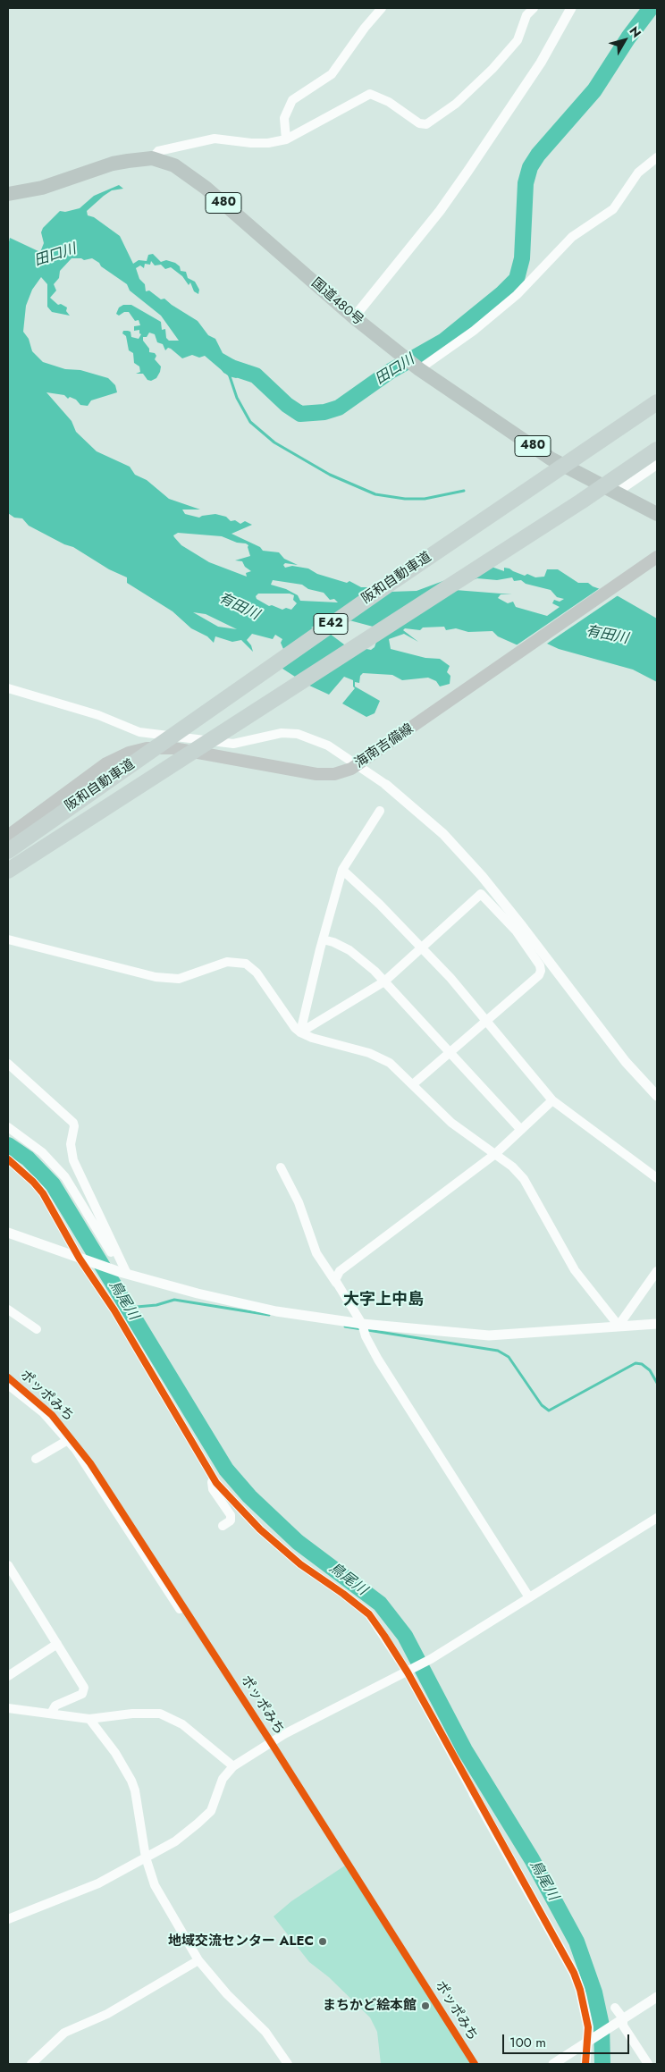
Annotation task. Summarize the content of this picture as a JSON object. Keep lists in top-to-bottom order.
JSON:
{
  "streets": {
    "highway": [
      "480",
      "国道480号",
      "阪和自動車道",
      "E42"
    ],
    "main road": ["海南吉備線"],
    "cycle path": ["ポッポみち"]
  },
  "districts": ["大字上中島"],
  "water": ["田口川", "有田川", "鳥尾川"],
  "places": ["地域交流センター ALEC", "まちかど絵本館"],
  "scale_bar": "100 m",
  "north": "top right"
}
